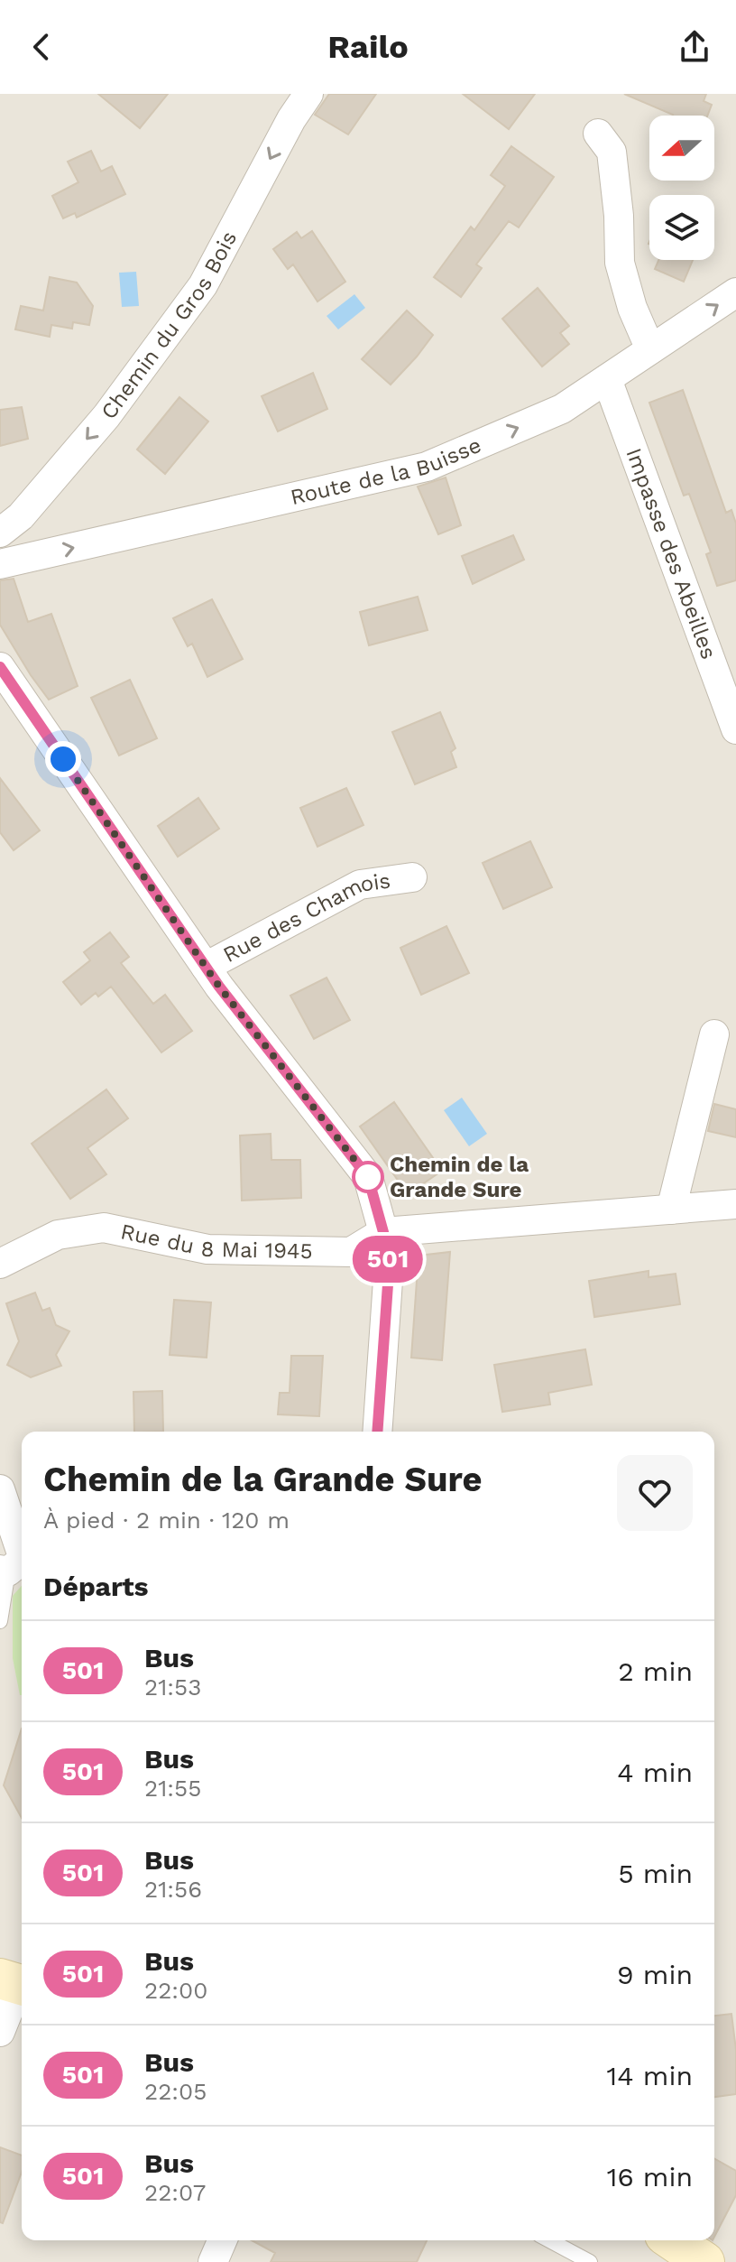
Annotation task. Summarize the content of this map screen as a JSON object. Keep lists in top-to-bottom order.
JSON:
{
  "streets": {
    "street": [
      "Chemin du Gros Bois",
      "Route de la Buisse",
      "Impasse des Abeilles",
      "Rue des Chamois",
      "Rue du 8 Mai 1945"
    ]
  },
  "crossings": [
    ["Route de la Buisse", "Impasse des Abeilles"]
  ],
  "one_way": ["Chemin du Gros Bois", "Route de la Buisse"],
  "places": ["Chemin de la Grande Sure"],
  "lines": ["bus line 501"],
  "north": "left",
  "page": {
    "header": "Railo",
    "on_map": "501",
    "heading": [
      ["Chemin de la Grande Sure", "À pied · 2 min · 120 m"],
      "Départs"
    ],
    "list": [
      {
        "mark": "501",
        "name": "Bus",
        "note": "21:53",
        "value": "2 min"
      },
      {
        "mark": "501",
        "name": "Bus",
        "note": "21:55",
        "value": "4 min"
      },
      {
        "mark": "501",
        "name": "Bus",
        "note": "21:56",
        "value": "5 min"
      },
      {
        "mark": "501",
        "name": "Bus",
        "note": "22:00",
        "value": "9 min"
      },
      {
        "mark": "501",
        "name": "Bus",
        "note": "22:05",
        "value": "14 min"
      },
      {
        "mark": "501",
        "name": "Bus",
        "note": "22:07",
        "value": "16 min"
      }
    ]
  }
}
